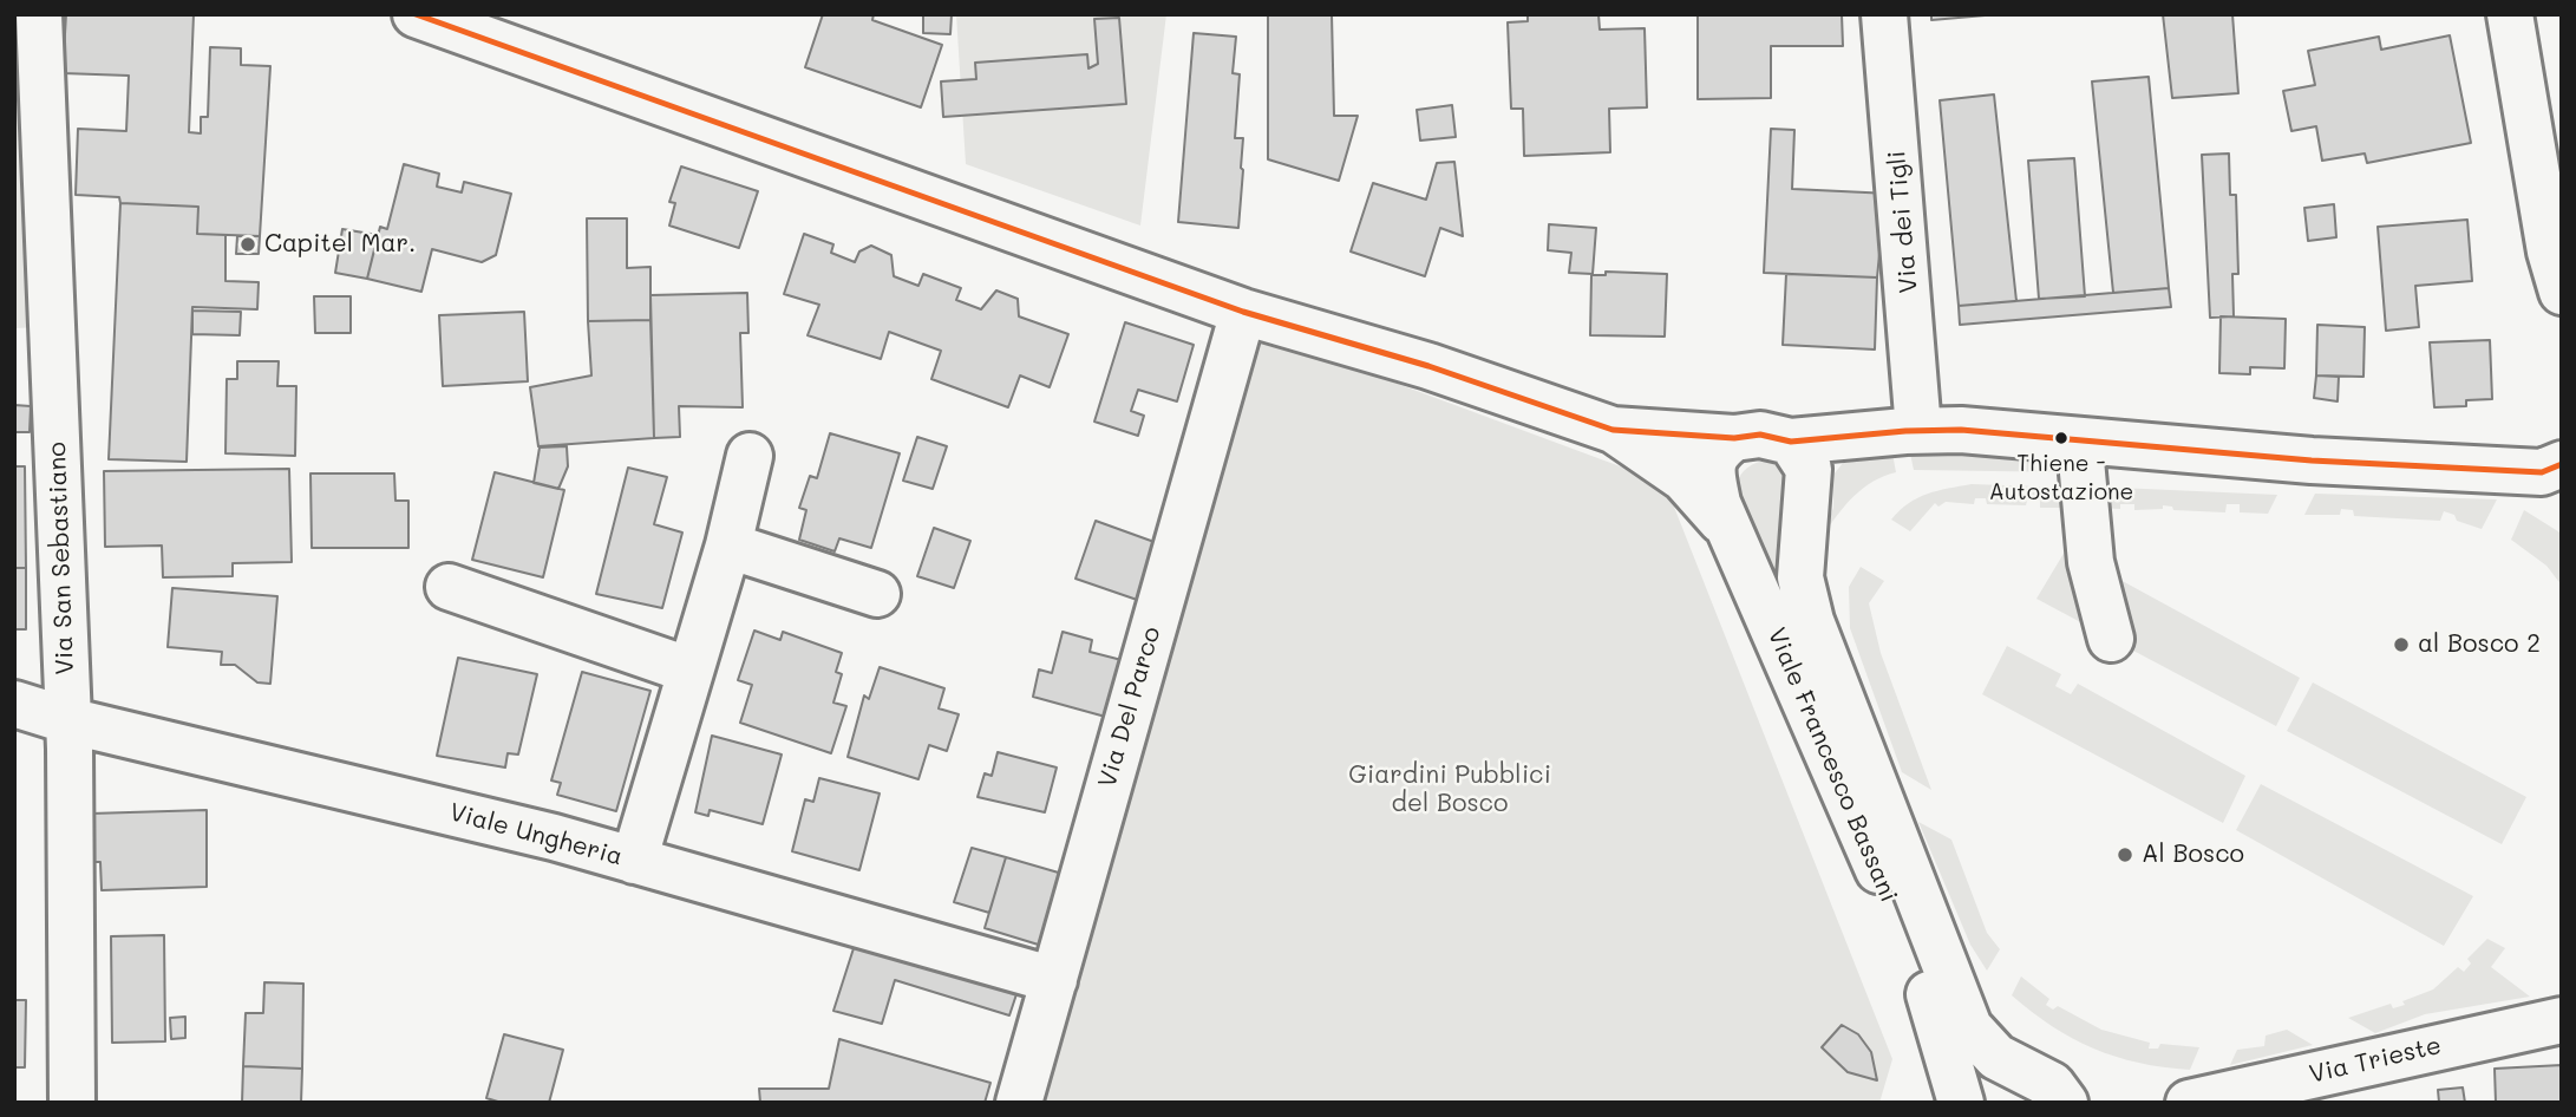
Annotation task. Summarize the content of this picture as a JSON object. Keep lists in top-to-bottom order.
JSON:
{
  "streets": {
    "street": [
      "Via dei Tigli",
      "Via San Sebastiano",
      "Via Del Parco",
      "Viale Francesco Bassani",
      "Viale Ungheria",
      "Via Trieste"
    ]
  },
  "crossings": [
    ["Via San Sebastiano", "Viale Ungheria"],
    ["Via Del Parco", "Viale Ungheria"]
  ],
  "parks": ["Giardini Pubblici del Bosco"],
  "places": [
    "Capitel Mar.",
    "Thiene - Autostazione",
    "al Bosco 2",
    "Al Bosco"
  ]
}
